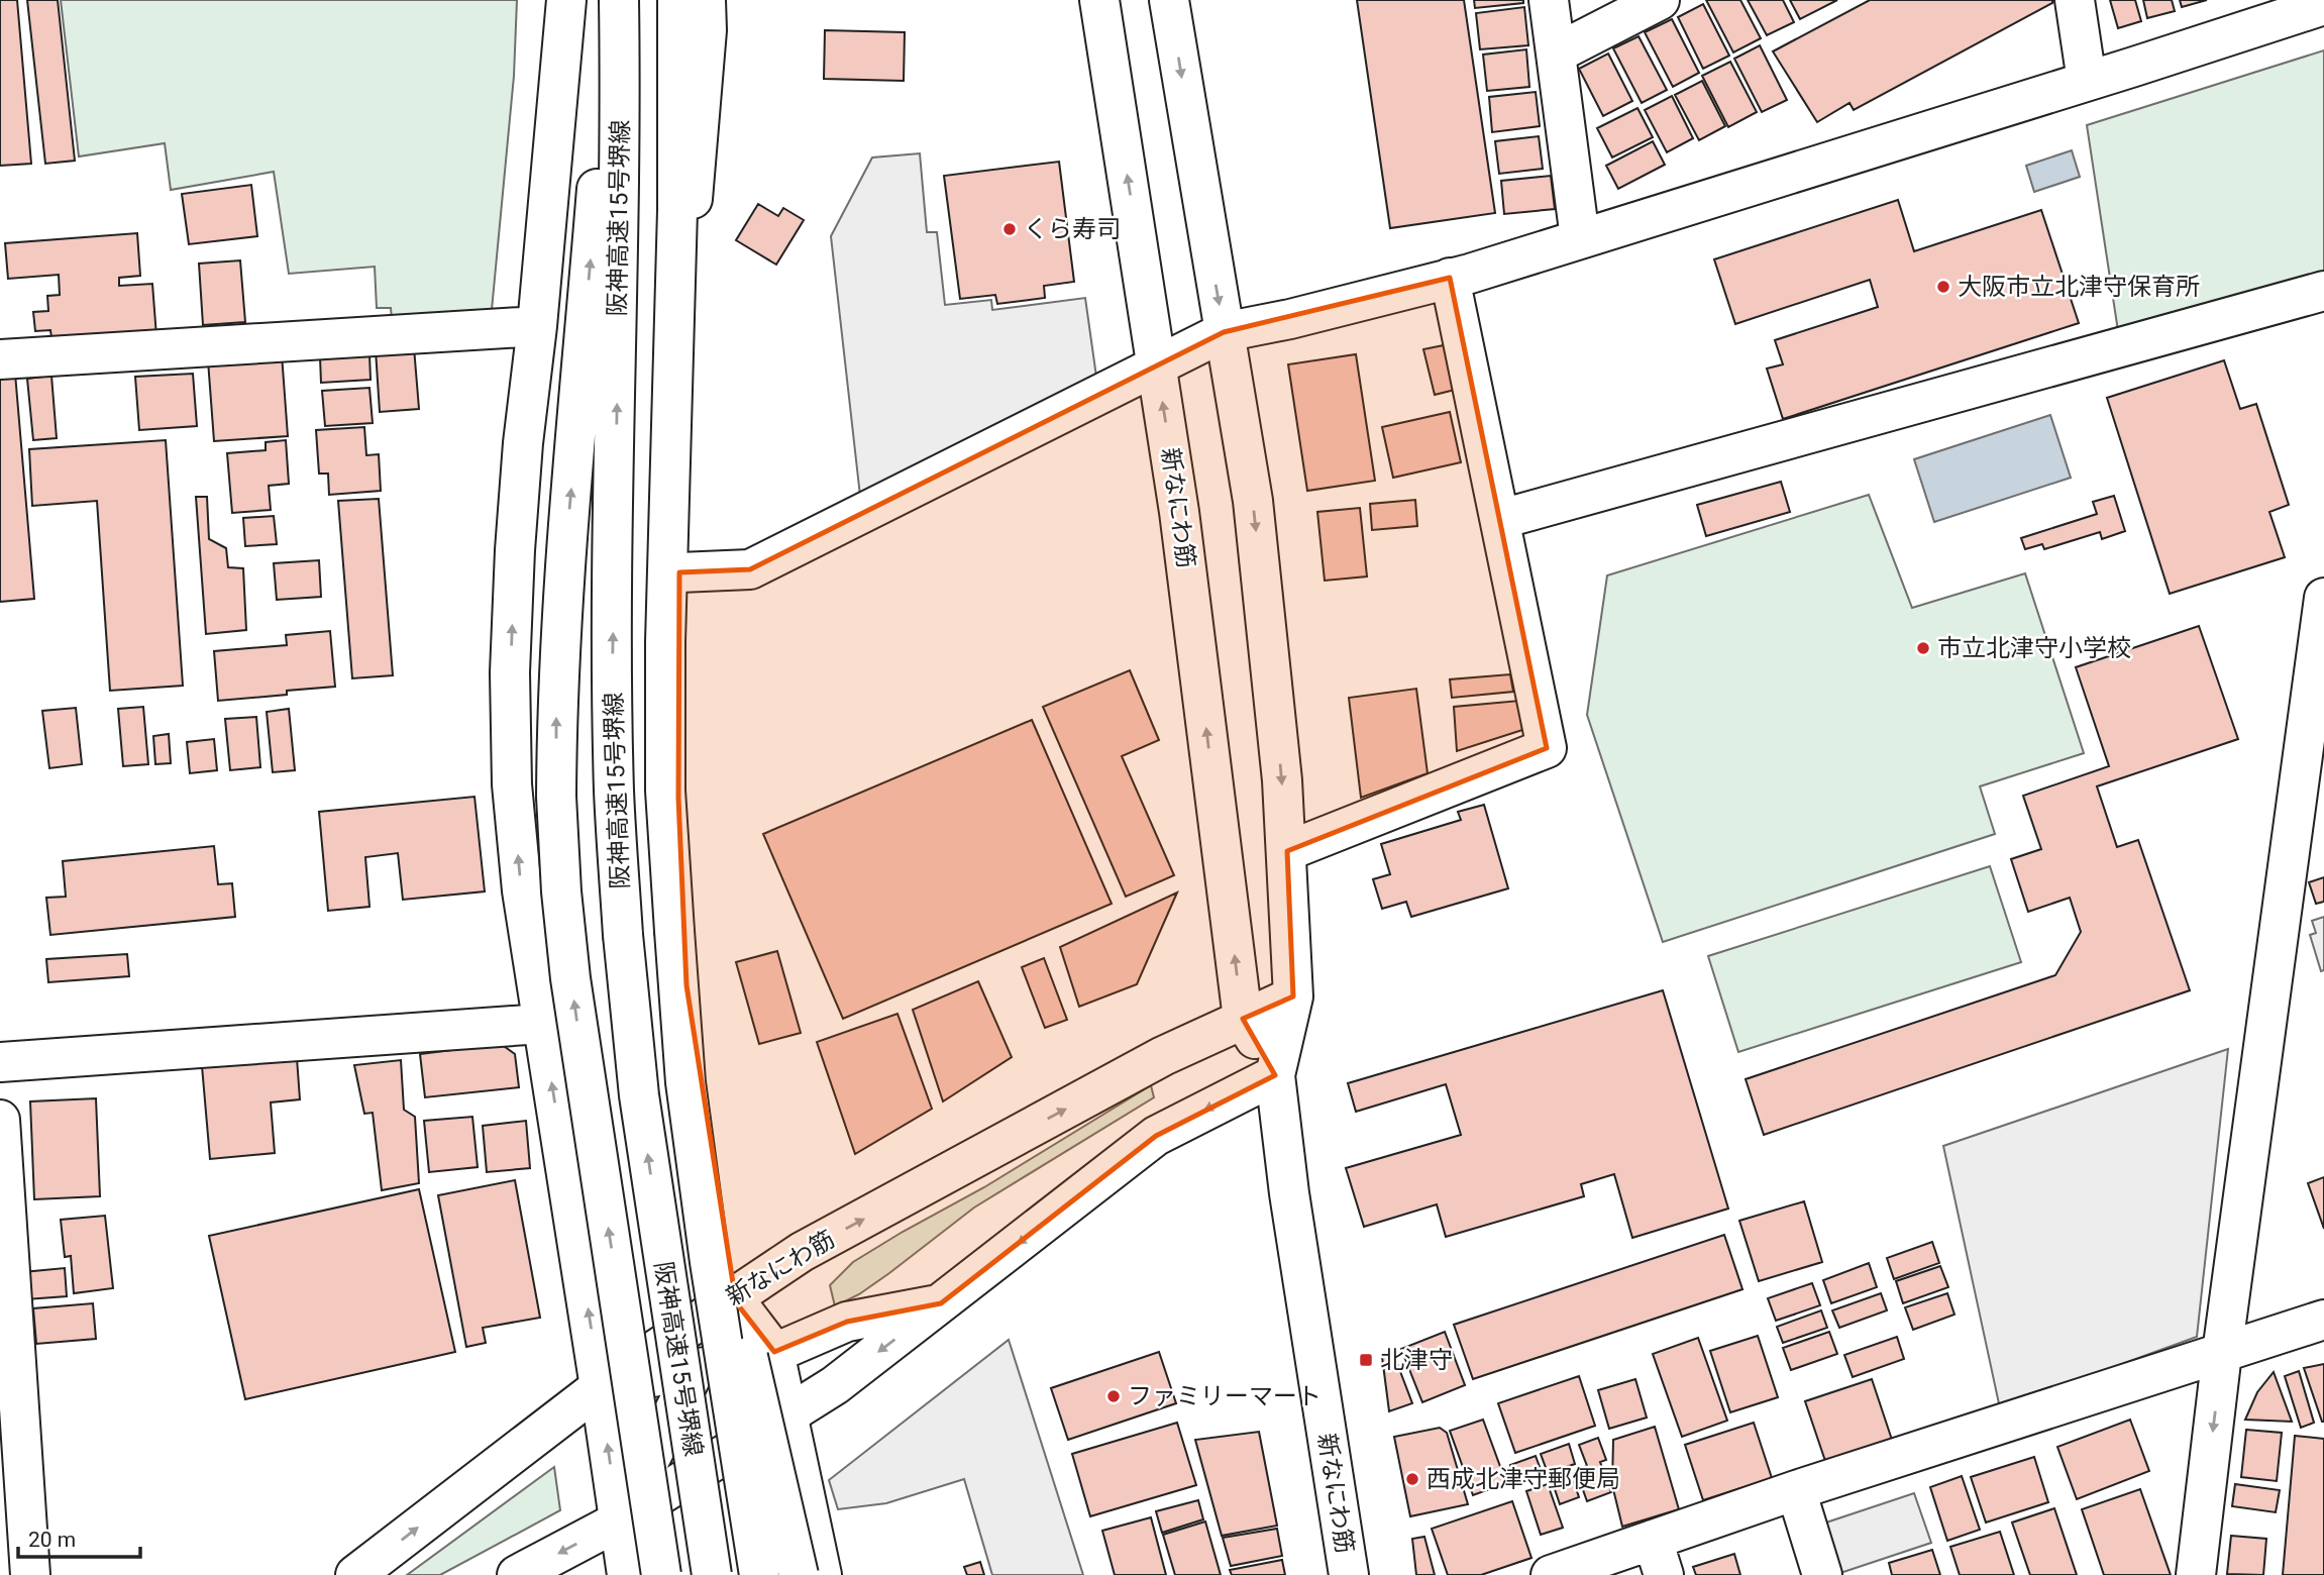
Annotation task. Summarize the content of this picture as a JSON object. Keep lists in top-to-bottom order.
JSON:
{
  "streets": {
    "main road": ["阪神高速15号堺線", "新なにわ筋"]
  },
  "places": {
    "other": [
      "くら寿司",
      "大阪市立北津守保育所",
      "市立北津守小学校",
      "ファミリーマート",
      "西成北津守郵便局"
    ],
    "transit": ["北津守"]
  },
  "scale_bar": "20 m"
}
